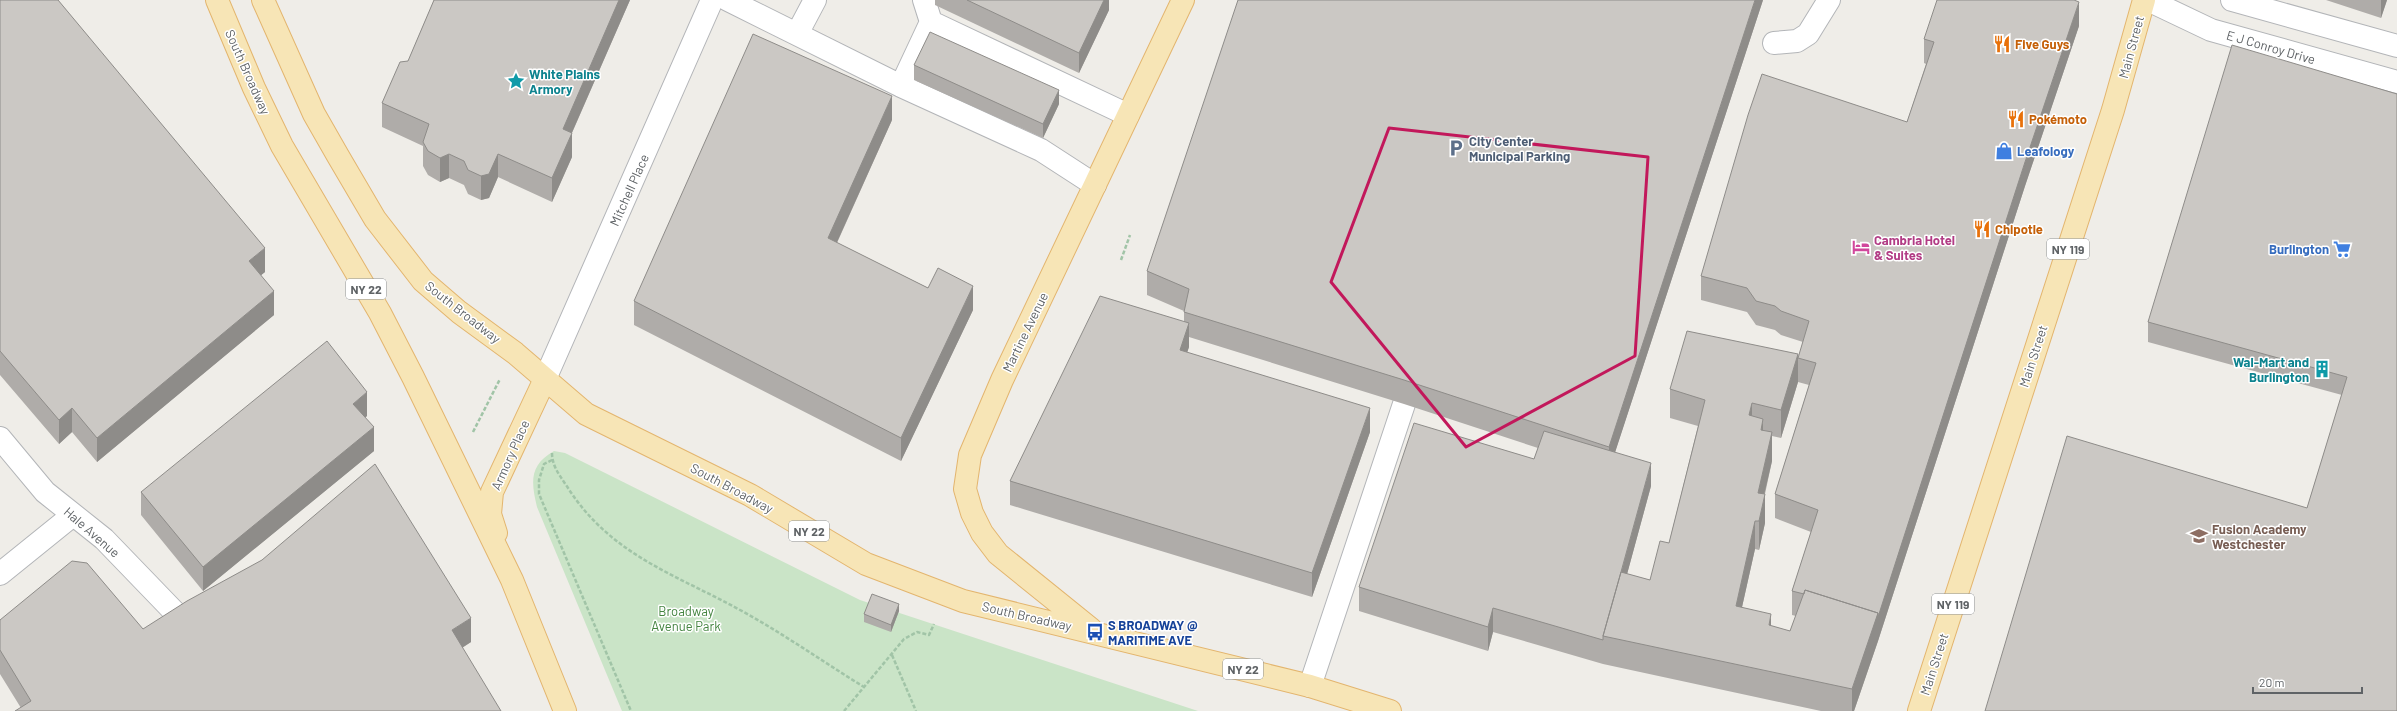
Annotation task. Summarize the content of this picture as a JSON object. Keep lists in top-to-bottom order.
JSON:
{
  "streets": {
    "main road": [
      "Main Street",
      "South Broadway",
      "NY 119",
      "NY 22",
      "Martine Avenue",
      "Armory Place"
    ],
    "street": ["E J Conroy Drive", "Mitchell Place", "Hale Avenue"]
  },
  "crossings": [
    ["South Broadway", "Mitchell Place"],
    ["South Broadway", "Martine Avenue"],
    ["South Broadway", "Armory Place"],
    ["Mitchell Place", "Armory Place"]
  ],
  "parks": ["Broadway Avenue Park"],
  "places": {
    "restaurant": ["Five Guys", "Pokémoto", "Chipotle"],
    "place": ["White Plains Armory"],
    "parking": ["City Center Municipal Parking"],
    "shop": ["Leafology"],
    "hotel": ["Cambria Hotel & Suites"],
    "supermarket": ["Burlington"],
    "building": ["Wal-Mart and Burlington"],
    "school or university": ["Fusion Academy Westchester"],
    "bus stop": ["S BROADWAY @ MARITIME AVE"]
  },
  "scale_bar": "20 m"
}
